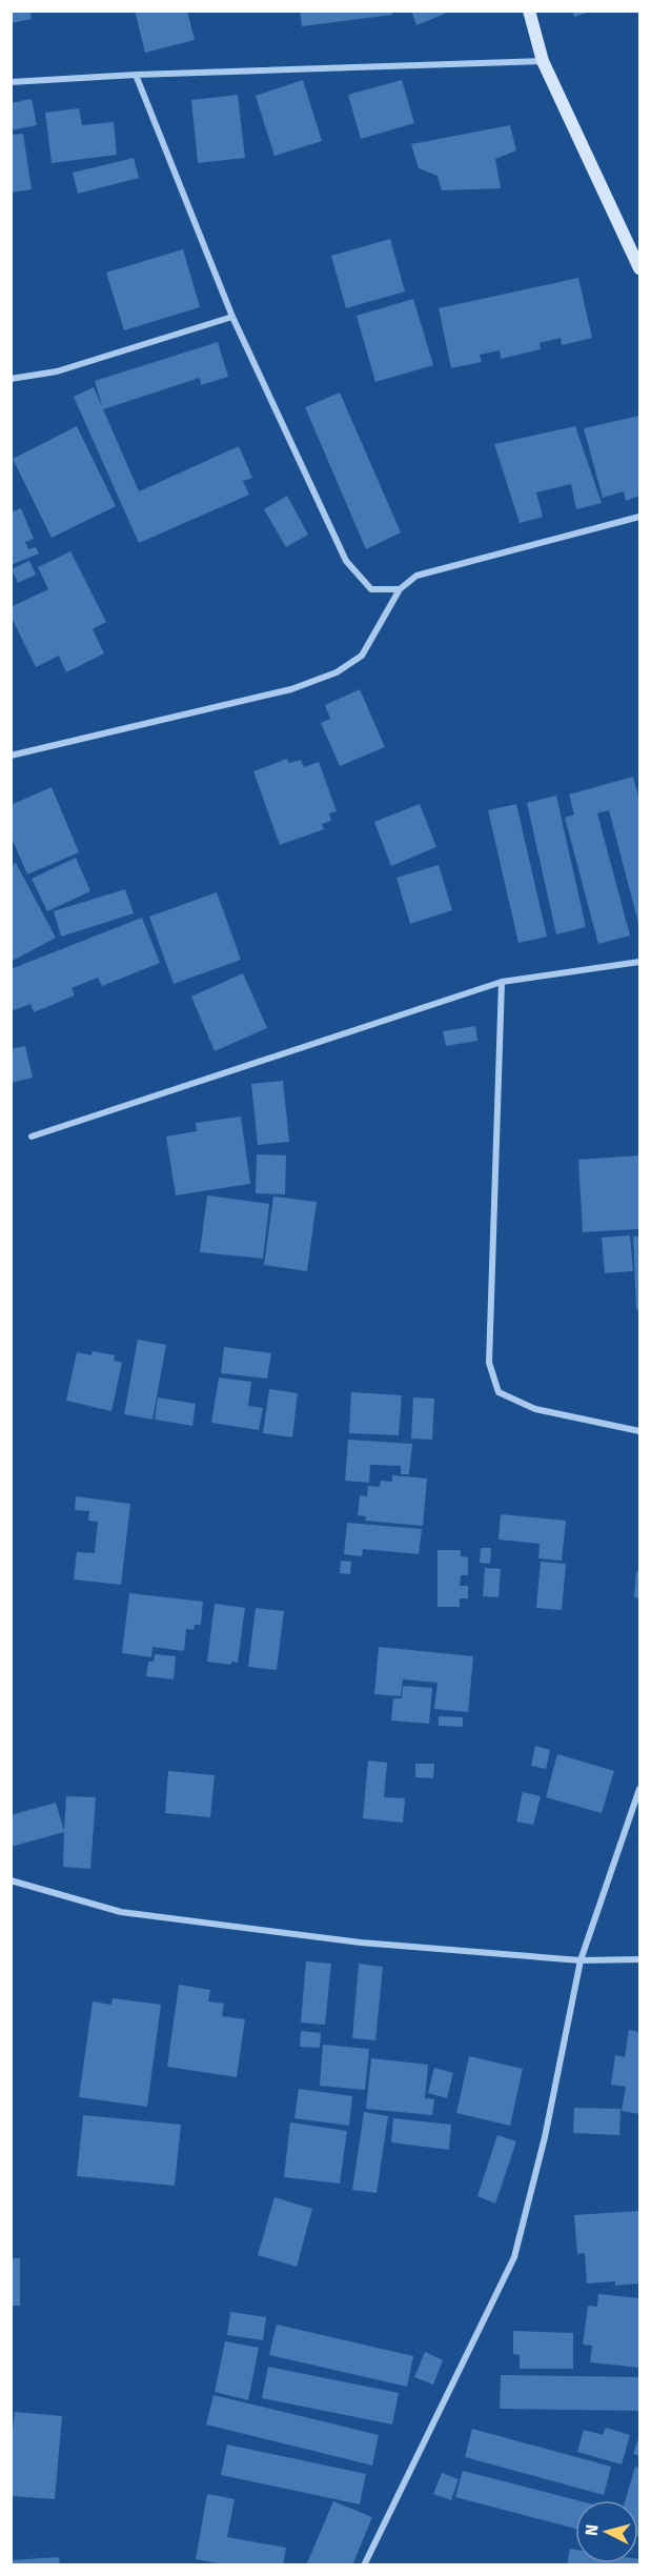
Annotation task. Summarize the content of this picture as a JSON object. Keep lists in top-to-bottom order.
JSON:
{
  "north": "left"
}
